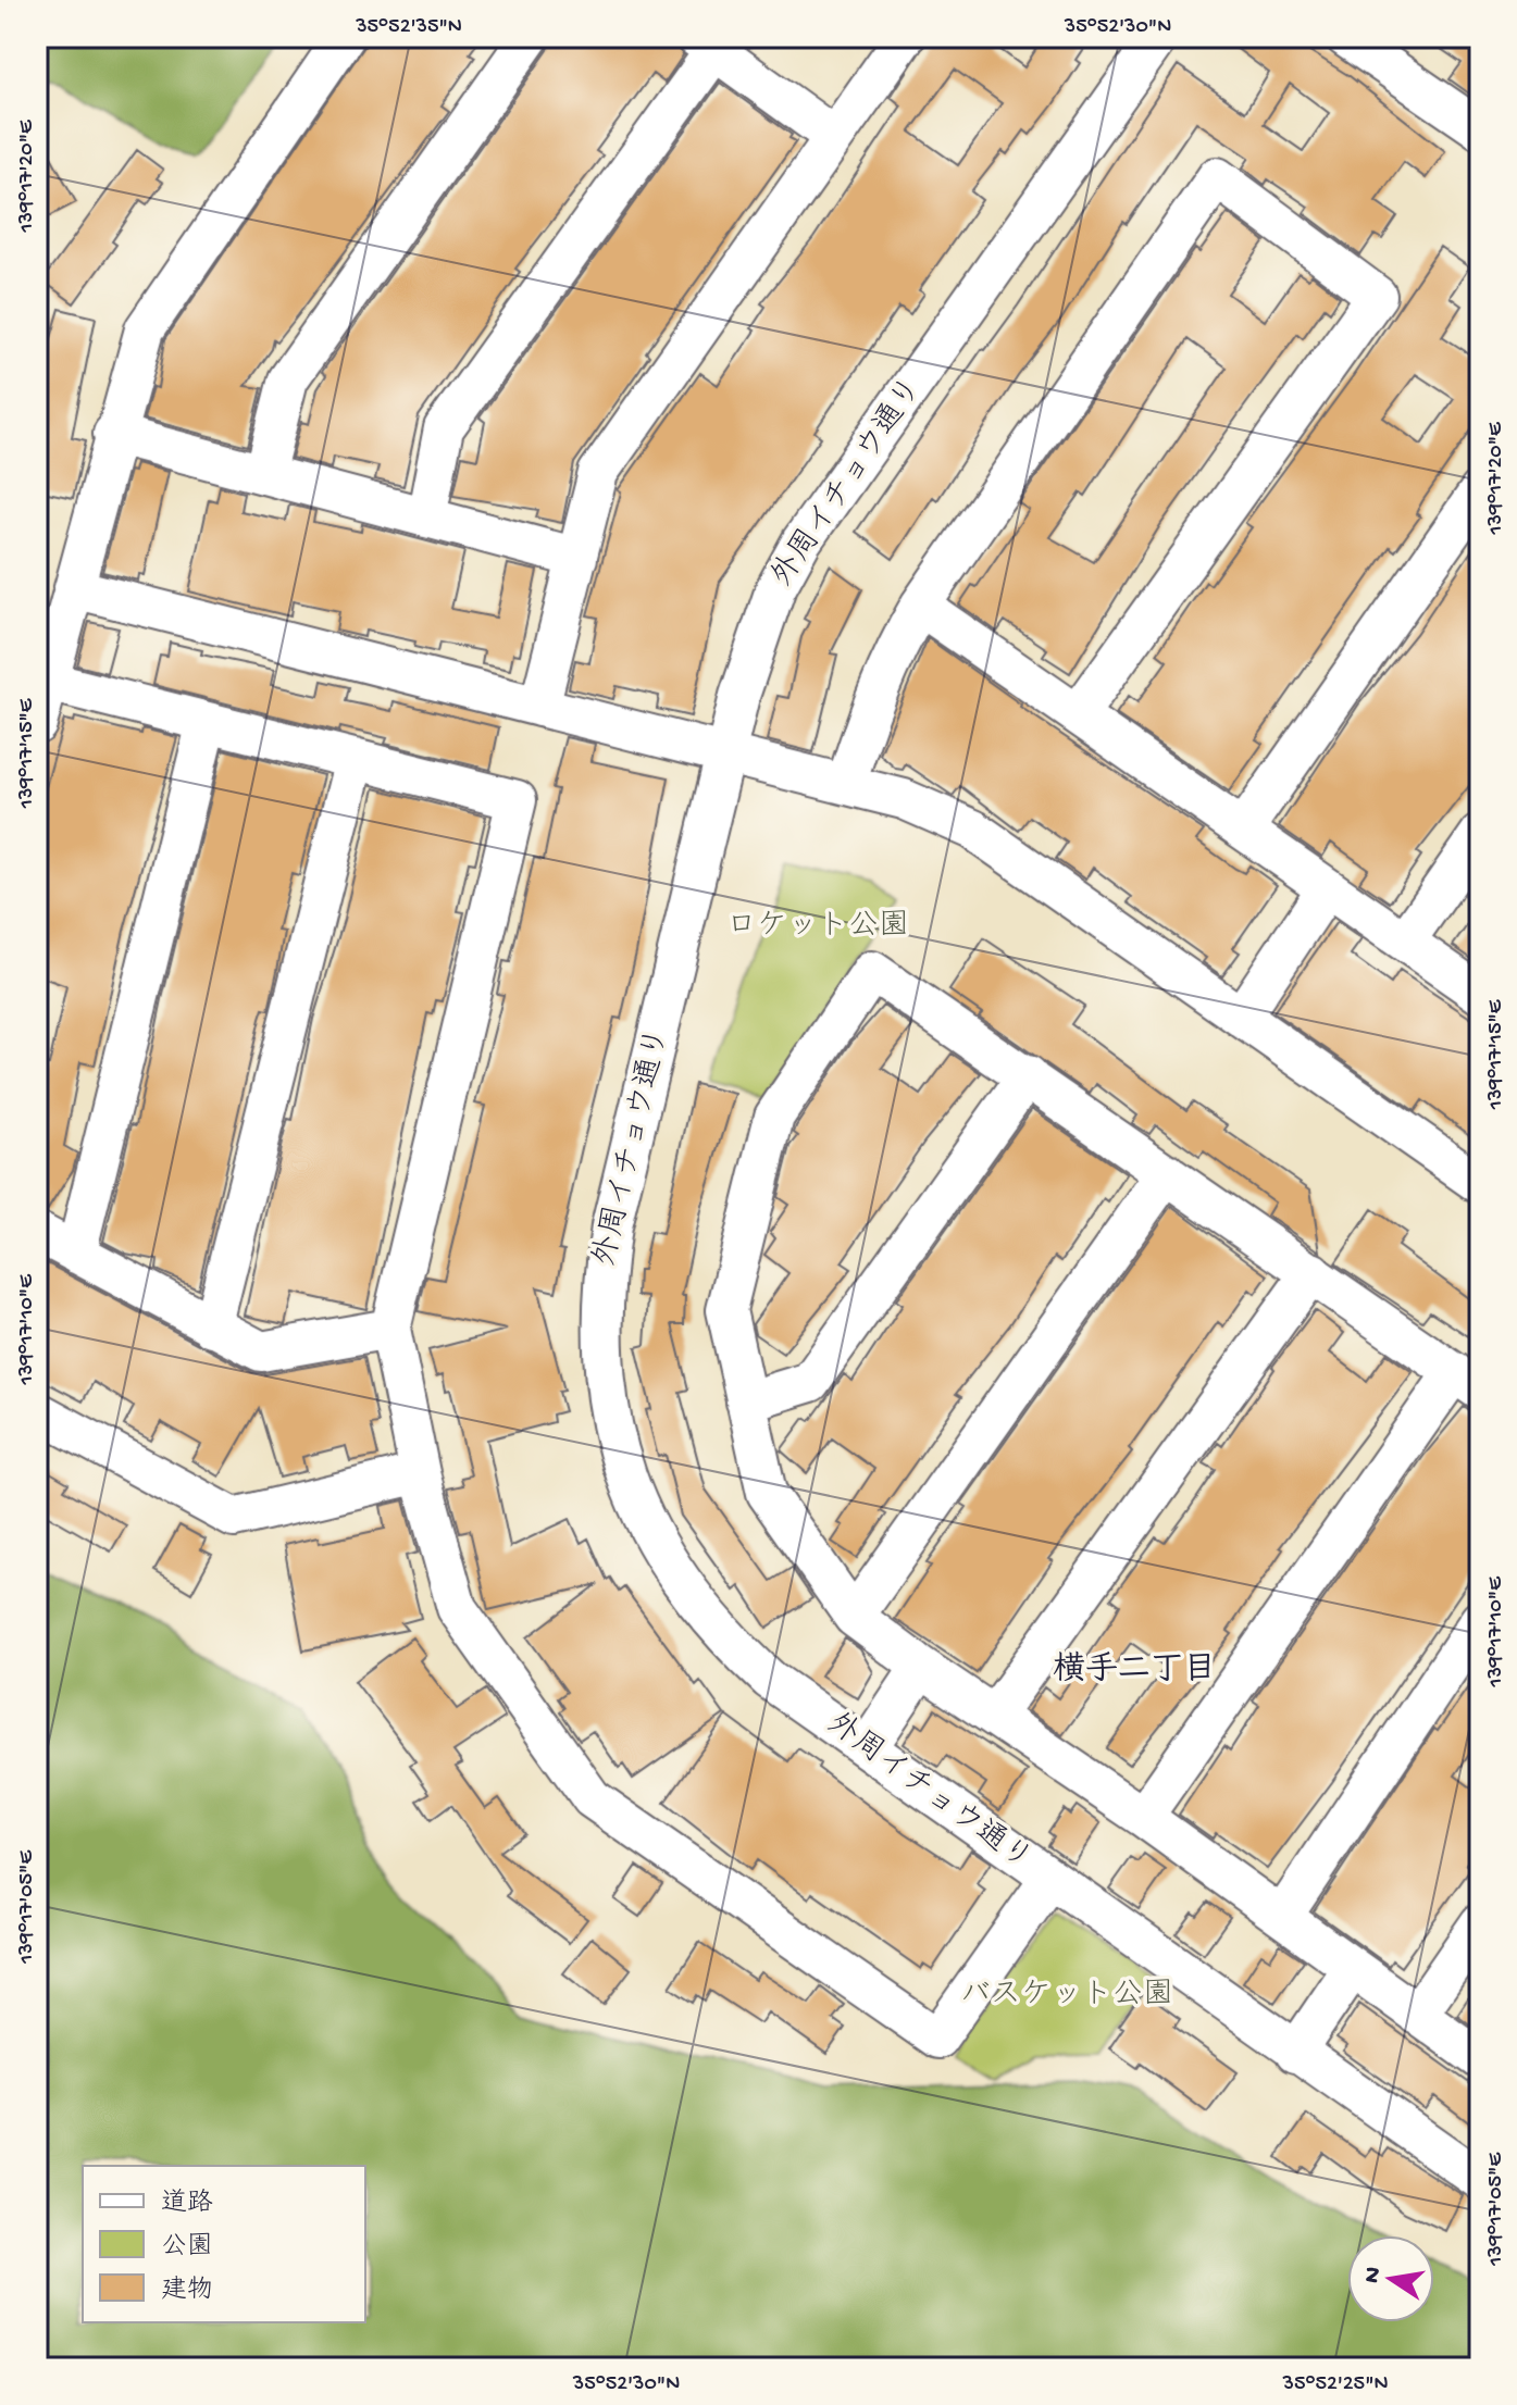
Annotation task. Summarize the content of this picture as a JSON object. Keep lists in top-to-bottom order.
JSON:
{
  "streets": {
    "street": ["外周イチョウ通り"]
  },
  "districts": ["横手二丁目"],
  "parks": ["ロケット公園", "バスケット公園"],
  "legend": ["道路", "公園", "建物"],
  "north": "left",
  "coordinates": [
    "35°52'35\"N",
    "35°52'30\"N",
    "139°17'20\"E",
    "139°17'15\"E",
    "139°17'10\"E",
    "139°17'05\"E",
    "35°52'25\"N"
  ]
}
